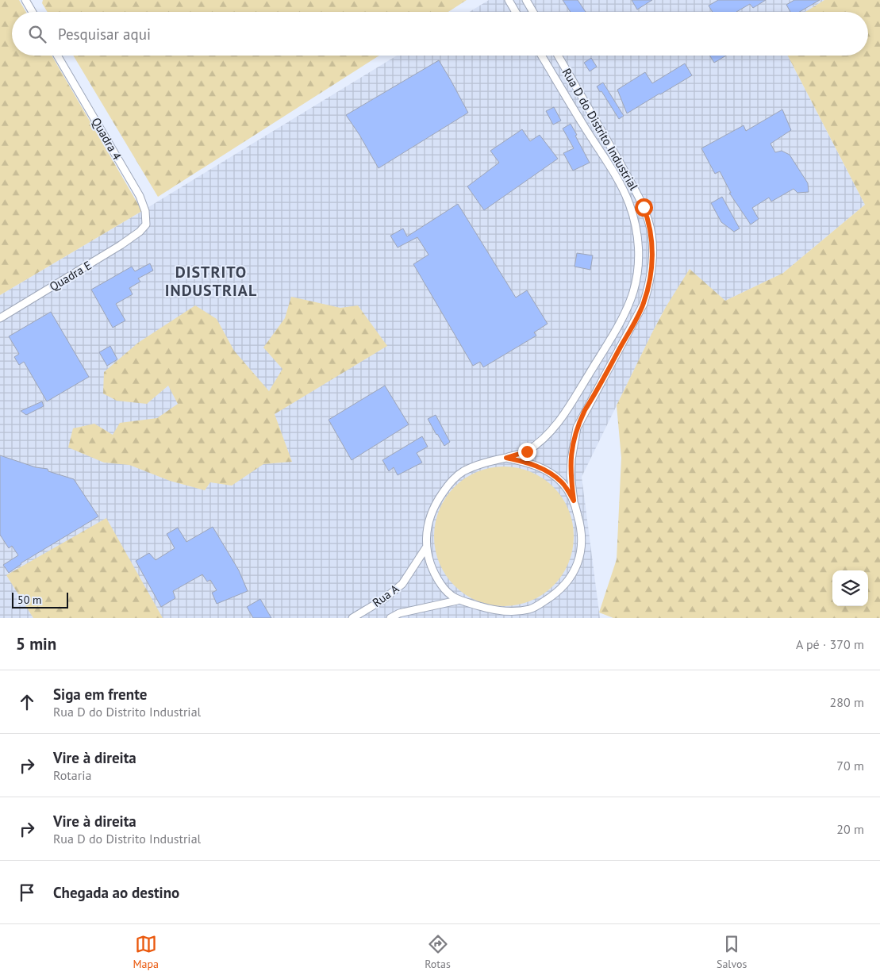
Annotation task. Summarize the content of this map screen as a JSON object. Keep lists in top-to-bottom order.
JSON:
{
  "streets": {
    "street": [
      "Rua D do Distrito Industrial",
      "Quadra 4",
      "Quadra E",
      "Rua A"
    ]
  },
  "crossings": [
    ["Rua D do Distrito Industrial", "Rua A"],
    ["Quadra 4", "Quadra E"]
  ],
  "districts": ["DISTRITO INDUSTRIAL"],
  "scale_bar": "50 m",
  "page": {
    "search": "Pesquisar aqui",
    "scale": "50 m",
    "heading": ["5 min", "A pé · 370 m"],
    "list": [
      ["Siga em frente", "Rua D do Distrito Industrial", "280 m"],
      ["Vire à direita", "Rotaria", "70 m"],
      ["Vire à direita", "Rua D do Distrito Industrial", "20 m"],
      "Chegada ao destino"
    ],
    "nav": ["Mapa", "Rotas", "Salvos"]
  }
}
